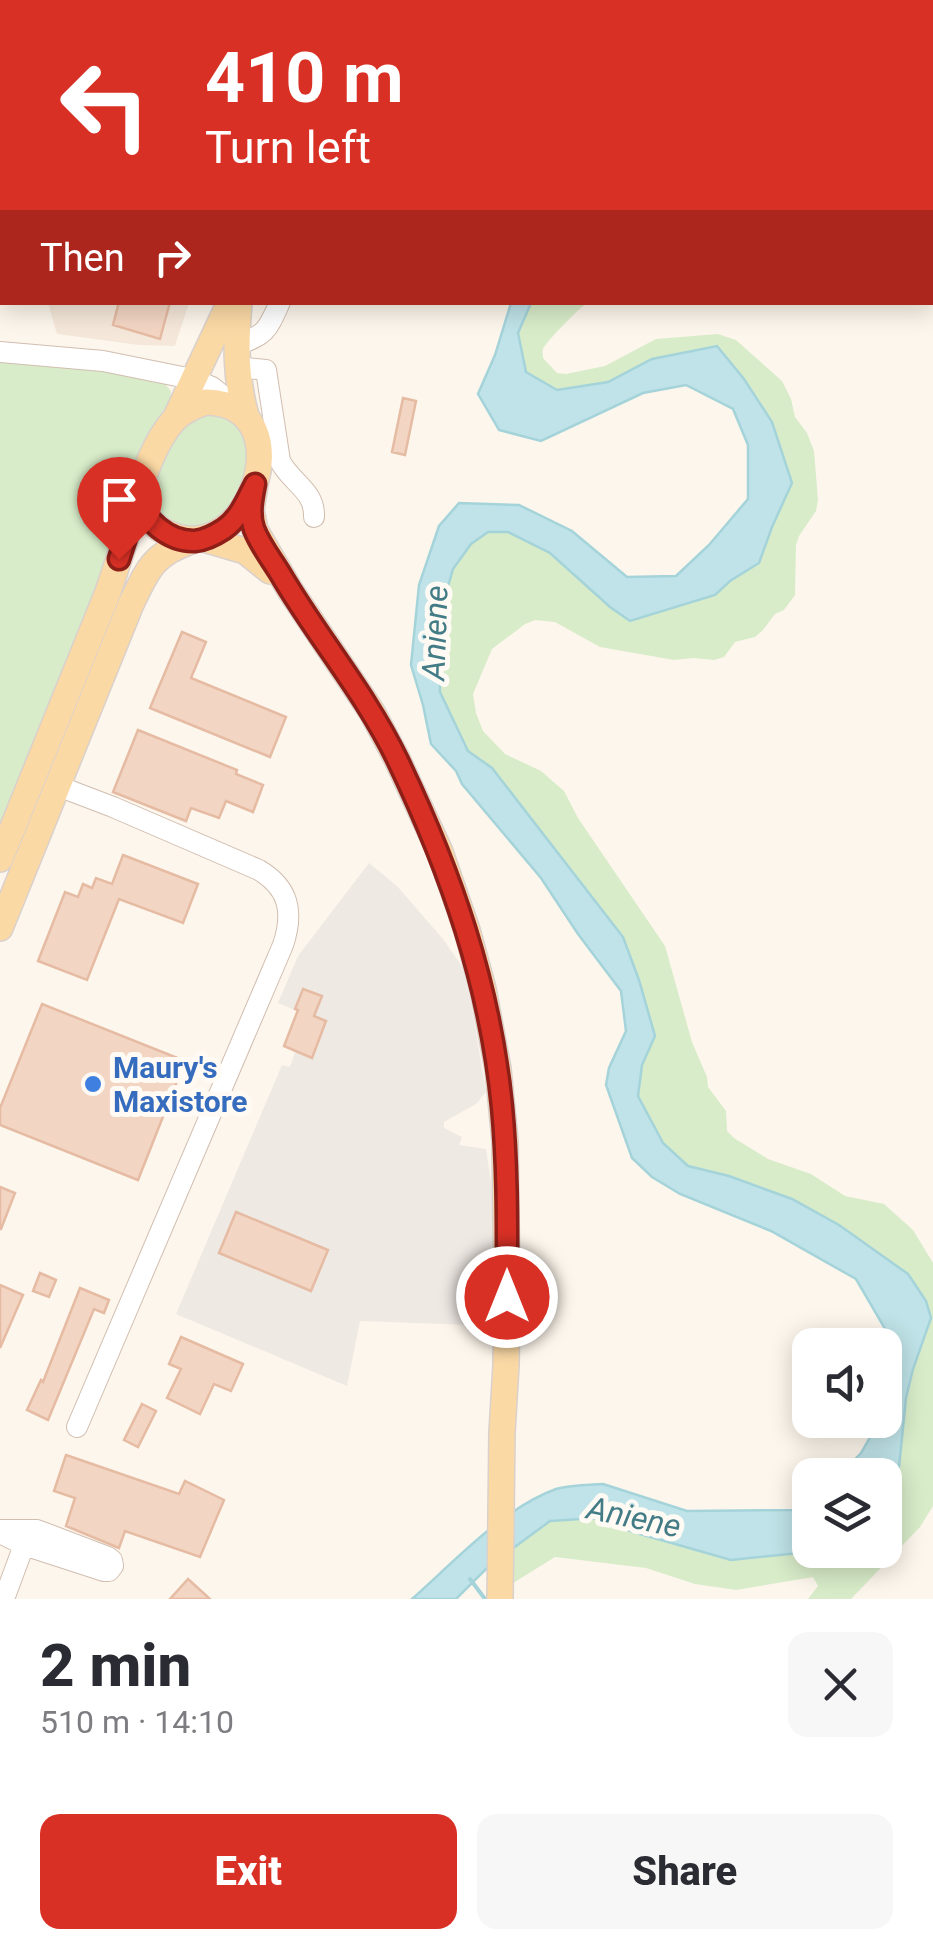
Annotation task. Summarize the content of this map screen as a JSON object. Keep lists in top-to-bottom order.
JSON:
{
  "water": ["Aniene"],
  "places": ["Maury's Maxistore"],
  "page": {
    "turn": ["410 m", "Turn left"],
    "then": "Then",
    "heading": ["2 min", "510 m · 14:10"],
    "buttons": ["Exit", "Share"]
  }
}
